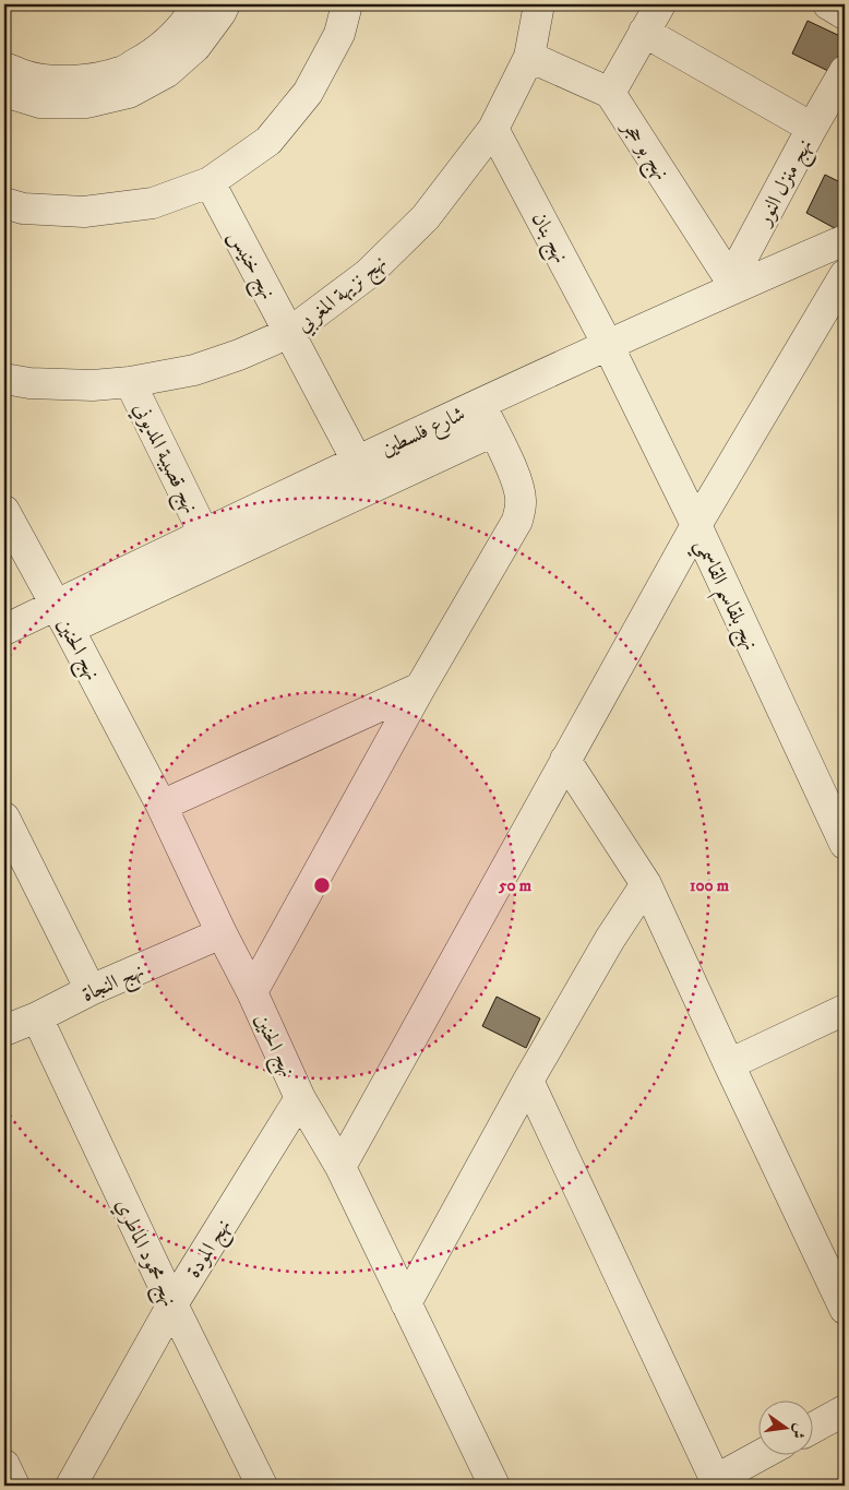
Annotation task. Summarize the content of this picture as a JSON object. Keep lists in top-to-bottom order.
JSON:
{
  "streets": {
    "street": [
      "نهج بو حجر",
      "نهج منزل النور",
      "نهج بنان",
      "نهج خنيس",
      "نهج نزيهة المغربي",
      "شارع فلسطين",
      "نهج قصيبة المديوني",
      "نهج بلقاسم القاسمي",
      "نهج الحنين",
      "نهج النجاة",
      "نهج المودة",
      "نهج محمود الماطري"
    ]
  },
  "crossings": [
    ["نهج بو حجر", "نهج منزل النور"],
    ["نهج بو حجر", "شارع فلسطين"],
    ["نهج منزل النور", "شارع فلسطين"],
    ["نهج بنان", "نهج نزيهة المغربي"],
    ["نهج بنان", "شارع فلسطين"],
    ["نهج بنان", "نهج بلقاسم القاسمي"],
    ["نهج خنيس", "نهج نزيهة المغربي"],
    ["نهج خنيس", "شارع فلسطين"],
    ["نهج نزيهة المغربي", "نهج قصيبة المديوني"],
    ["شارع فلسطين", "نهج قصيبة المديوني"],
    ["شارع فلسطين", "نهج بلقاسم القاسمي"],
    ["شارع فلسطين", "نهج الحنين"],
    ["نهج الحنين", "نهج النجاة"],
    ["نهج الحنين", "نهج المودة"],
    ["نهج النجاة", "نهج محمود الماطري"],
    ["نهج المودة", "نهج محمود الماطري"]
  ],
  "north": "right",
  "rings": ["50 m", "100 m"]
}
